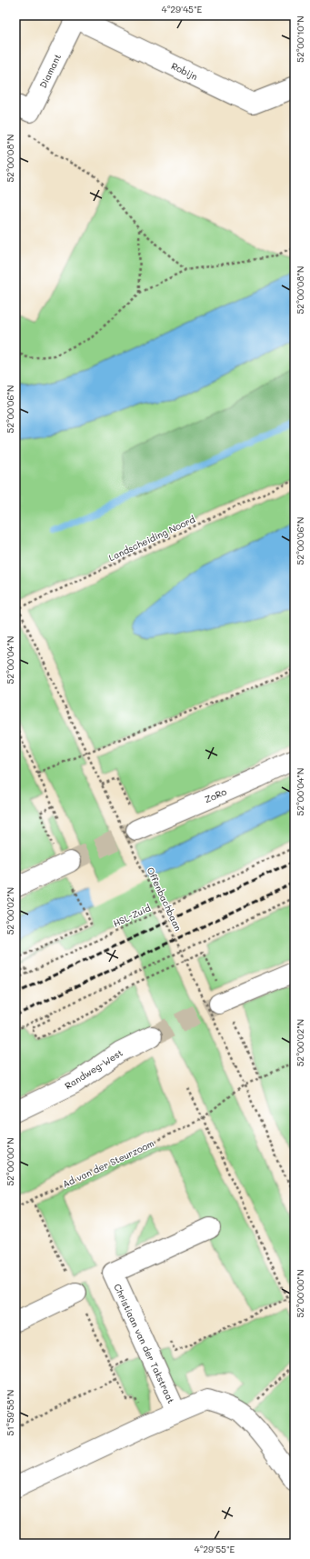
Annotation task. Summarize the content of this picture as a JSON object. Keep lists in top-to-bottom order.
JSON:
{
  "streets": {
    "street": [
      "Diamant",
      "Robijn",
      "ZoRo",
      "Randweg-West",
      "Christiaan van der Takstraat"
    ],
    "path": [
      "Landscheiding Noord",
      "Offenbachbaan",
      "HSL-Zuid",
      "Ad van der Steurzoom"
    ]
  },
  "crossings": [
    ["Diamant", "Robijn"],
    ["Landscheiding Noord", "Offenbachbaan"],
    ["Offenbachbaan", "Ad van der Steurzoom"]
  ],
  "coordinates": [
    "4°29'45\"E",
    "52°00'10\"N",
    "52°00'08\"N",
    "52°00'06\"N",
    "52°00'04\"N",
    "52°00'02\"N",
    "52°00'00\"N",
    "51°59'58\"N",
    "4°29'55\"E"
  ]
}
